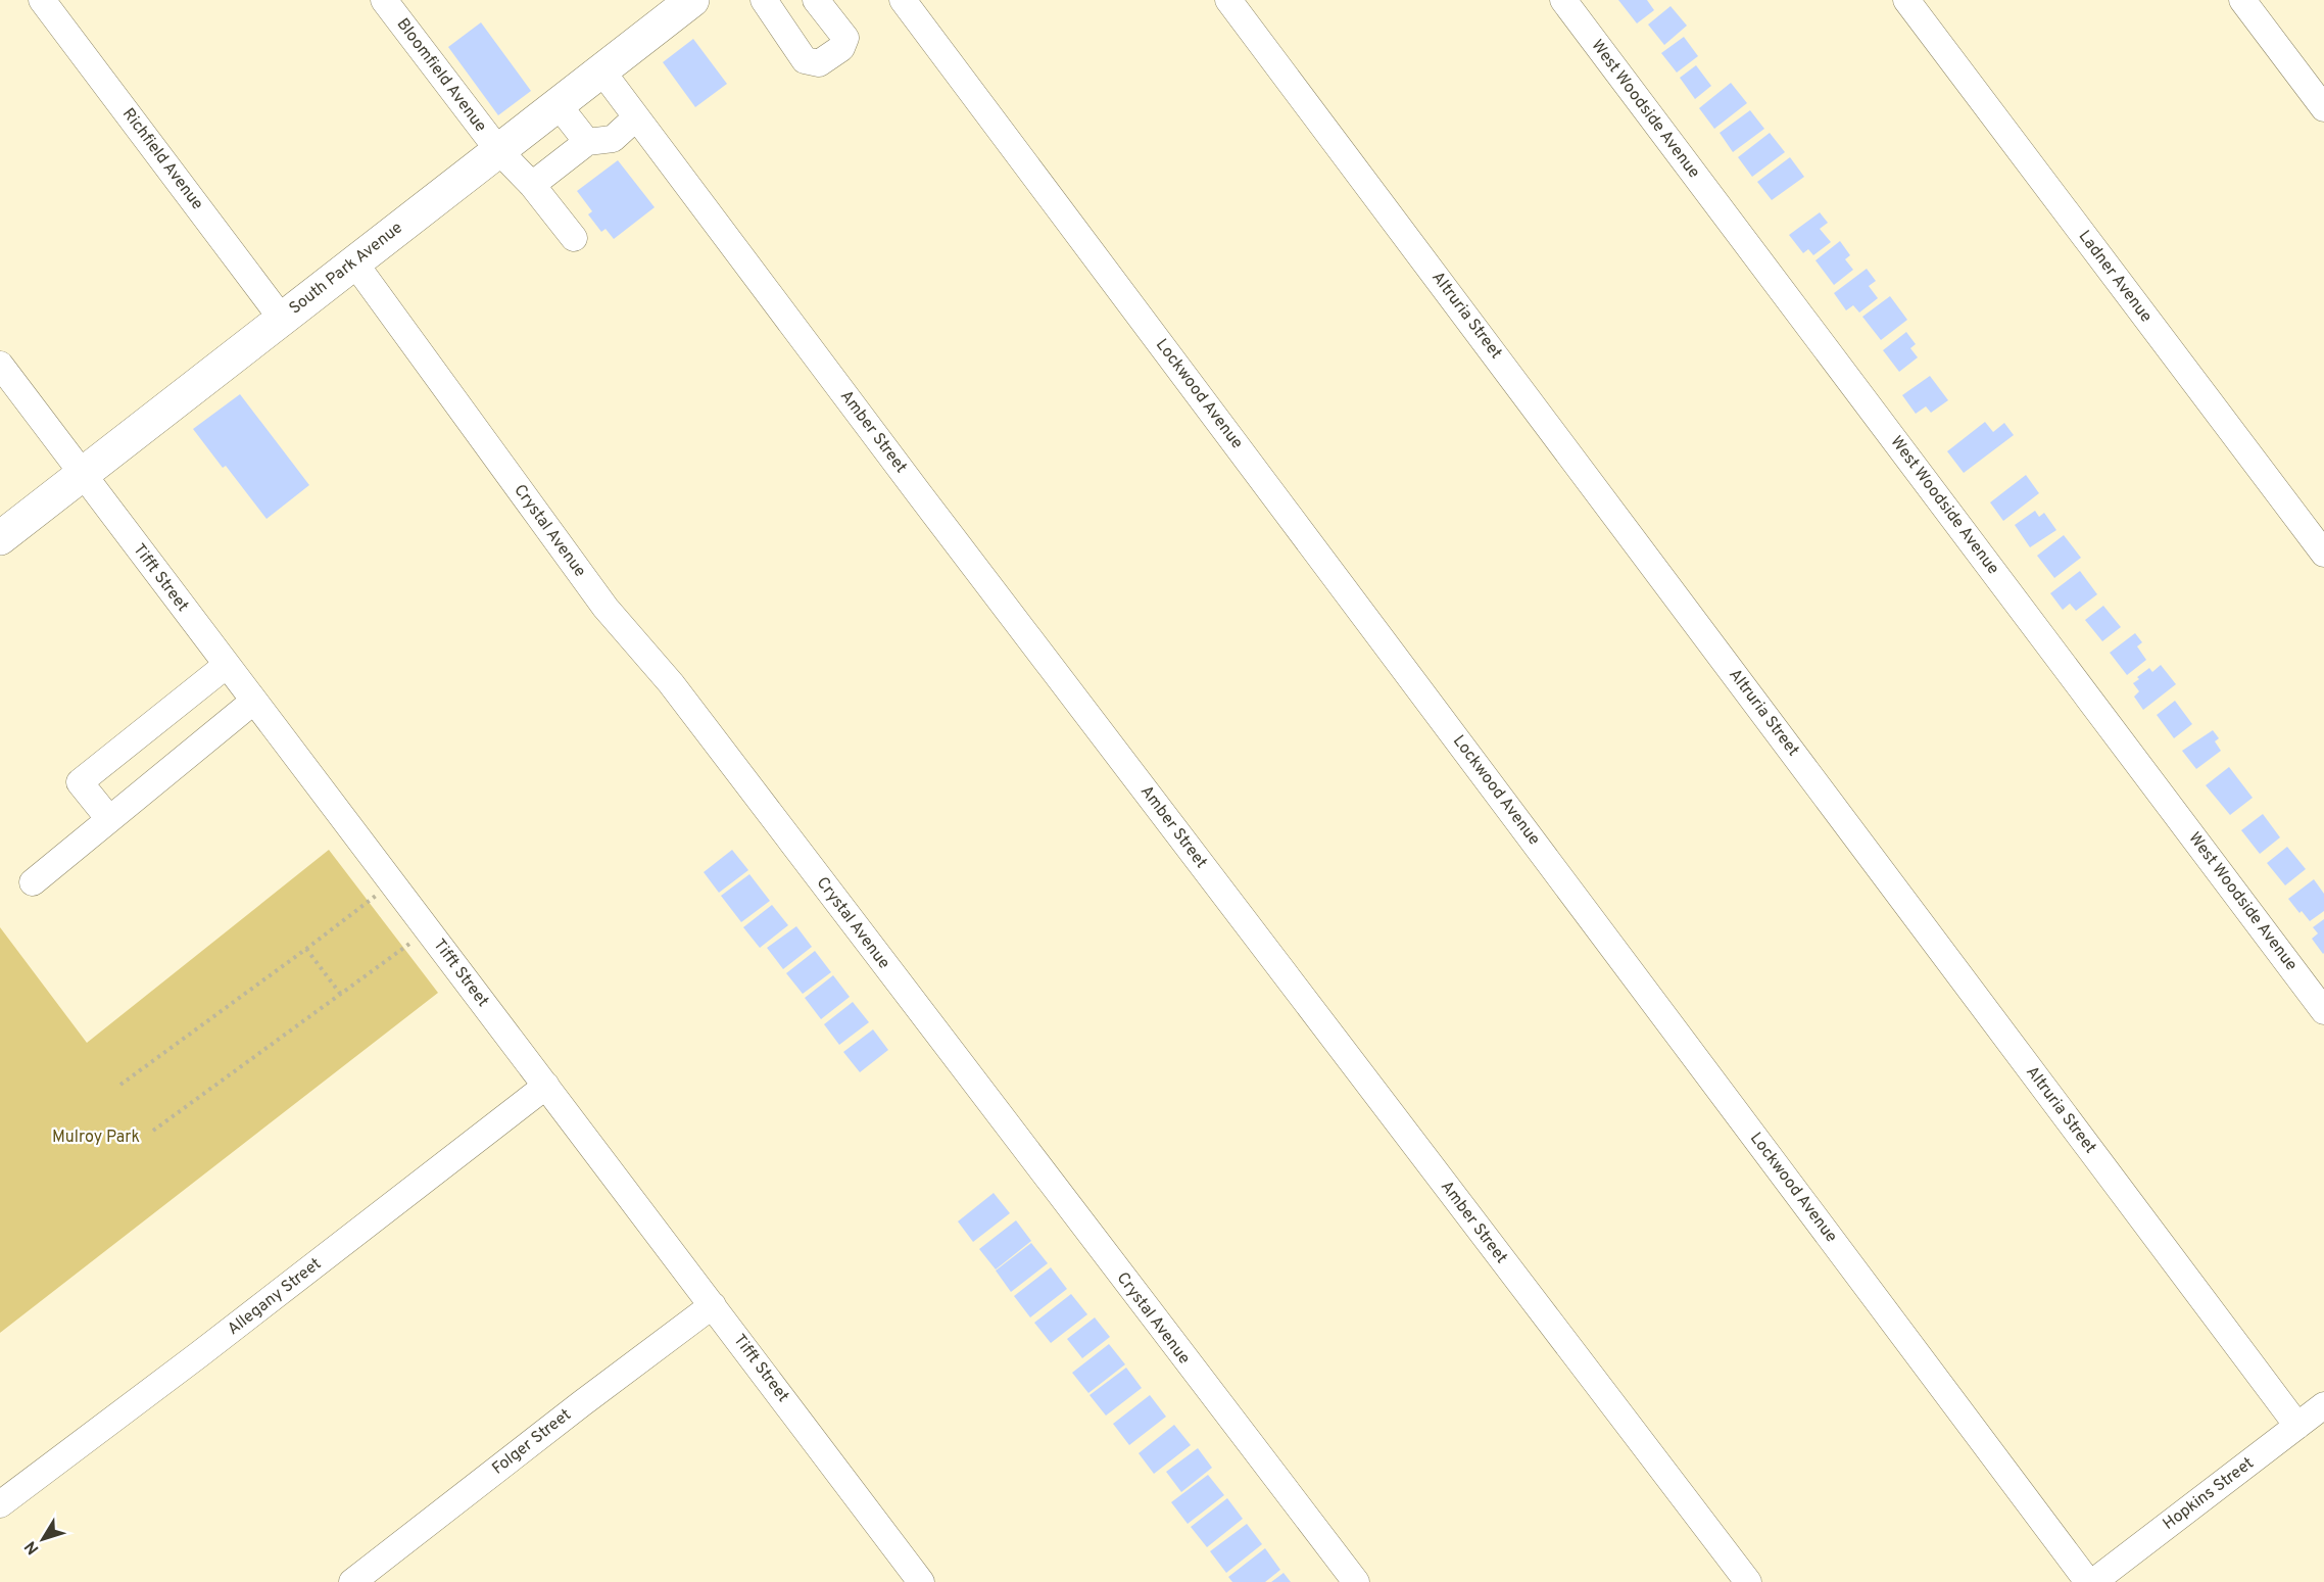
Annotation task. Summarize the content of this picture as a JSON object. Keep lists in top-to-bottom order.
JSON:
{
  "streets": {
    "main road": ["South Park Avenue"],
    "street": [
      "Bloomfield Avenue",
      "West Woodside Avenue",
      "Richfield Avenue",
      "Ladner Avenue",
      "Altruria Street",
      "Lockwood Avenue",
      "Amber Street",
      "Crystal Avenue",
      "Tifft Street",
      "Allegany Street",
      "Folger Street",
      "Hopkins Street"
    ]
  },
  "crossings": [
    ["Bloomfield Avenue", "South Park Avenue"],
    ["Richfield Avenue", "South Park Avenue"],
    ["South Park Avenue", "Amber Street"],
    ["South Park Avenue", "Crystal Avenue"],
    ["South Park Avenue", "Tifft Street"],
    ["Altruria Street", "Hopkins Street"],
    ["Tifft Street", "Allegany Street"],
    ["Tifft Street", "Folger Street"]
  ],
  "parks": ["Mulroy Park"],
  "north": "bottom left"
}
